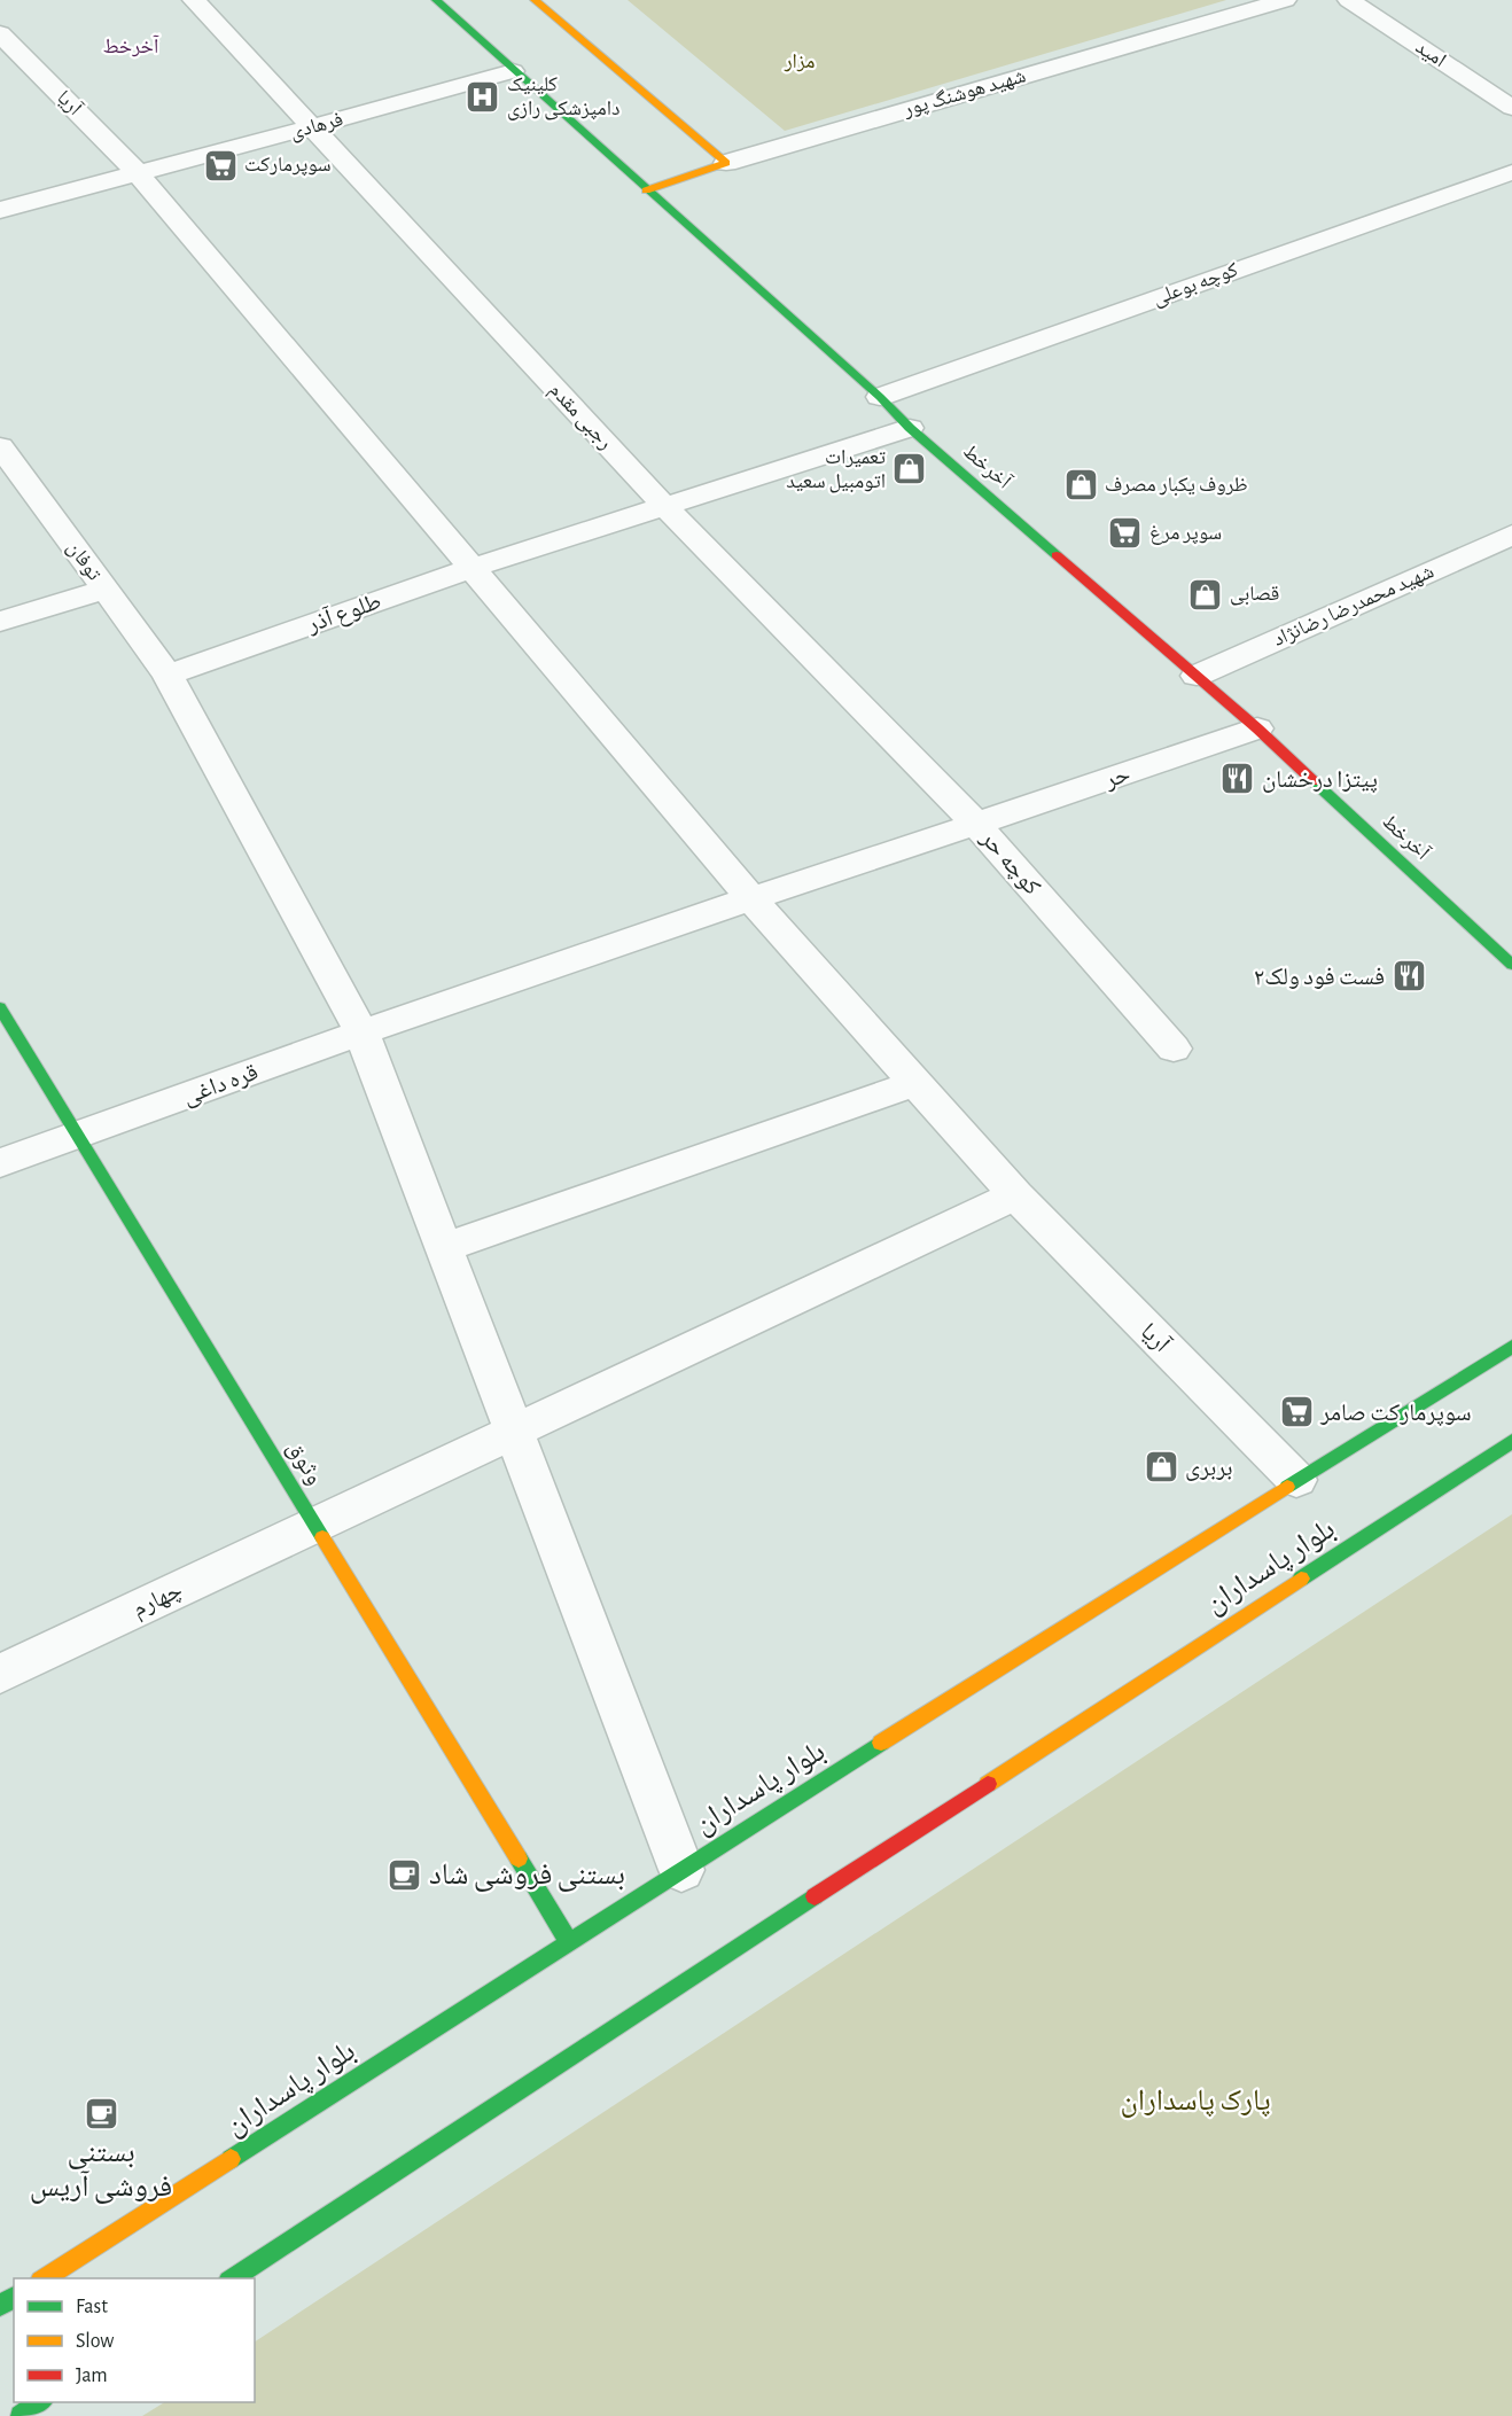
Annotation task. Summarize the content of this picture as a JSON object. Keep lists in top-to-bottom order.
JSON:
{
  "streets": {
    "street": [
      "امید",
      "شهید هوشنگ پور",
      "آریا",
      "فرهادی",
      "کوچه بوعلی",
      "رجبی مقدم",
      "آخرخط",
      "توفان",
      "شهید محمدرضا رضانژاد",
      "طلوع آذر",
      "حر",
      "کوچه حر",
      "قره داغی",
      "وثوق",
      "بلوار پاسداران",
      "چهارم"
    ]
  },
  "crossings": [
    ["شهید هوشنگ پور", "آخرخط"],
    ["آریا", "فرهادی"],
    ["آریا", "طلوع آذر"],
    ["آریا", "کوچه حر"],
    ["آریا", "بلوار پاسداران"],
    ["آریا", "چهارم"],
    ["فرهادی", "رجبی مقدم"],
    ["فرهادی", "آخرخط"],
    ["کوچه بوعلی", "آخرخط"],
    ["رجبی مقدم", "طلوع آذر"],
    ["رجبی مقدم", "حر"],
    ["رجبی مقدم", "کوچه حر"],
    ["آخرخط", "شهید محمدرضا رضانژاد"],
    ["آخرخط", "طلوع آذر"],
    ["آخرخط", "حر"],
    ["توفان", "طلوع آذر"],
    ["حر", "کوچه حر"],
    ["کوچه حر", "قره داغی"],
    ["قره داغی", "وثوق"],
    ["وثوق", "بلوار پاسداران"],
    ["وثوق", "چهارم"]
  ],
  "districts": ["آخرخط"],
  "parks": ["مزار", "پارک پاسداران"],
  "places": {
    "hospital": ["کلینیک دامپزشکی رازی"],
    "supermarket": ["سوپرمارکت", "سوپر مرغ", "سوپرمارکت صامر"],
    "shop": [
      "تعمیرات اتومبیل سعید",
      "ظروف یکبار مصرف",
      "قصابی",
      "بربری"
    ],
    "restaurant": ["پیتزا درخشان", "فست فود ولک۲"],
    "cafe": ["بستنی فروشی شاد", "بستنی فروشی آریس"]
  },
  "legend": ["Fast", "Slow", "Jam"]
}
